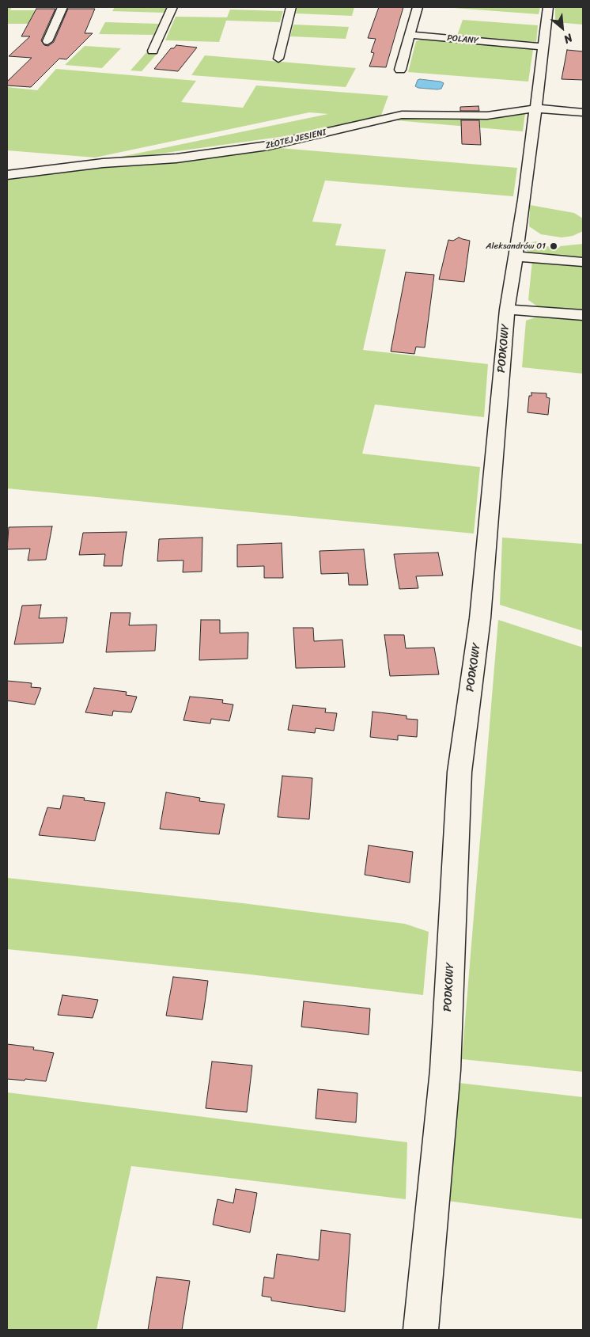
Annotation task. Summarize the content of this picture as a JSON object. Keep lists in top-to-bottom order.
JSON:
{
  "streets": {
    "street": ["POLANY", "ZŁOTEJ JESIENI", "PODKOWY"]
  },
  "crossings": [
    ["POLANY", "PODKOWY"],
    ["ZŁOTEJ JESIENI", "PODKOWY"]
  ],
  "places": ["Aleksandrów 01"],
  "north": "bottom right"
}
